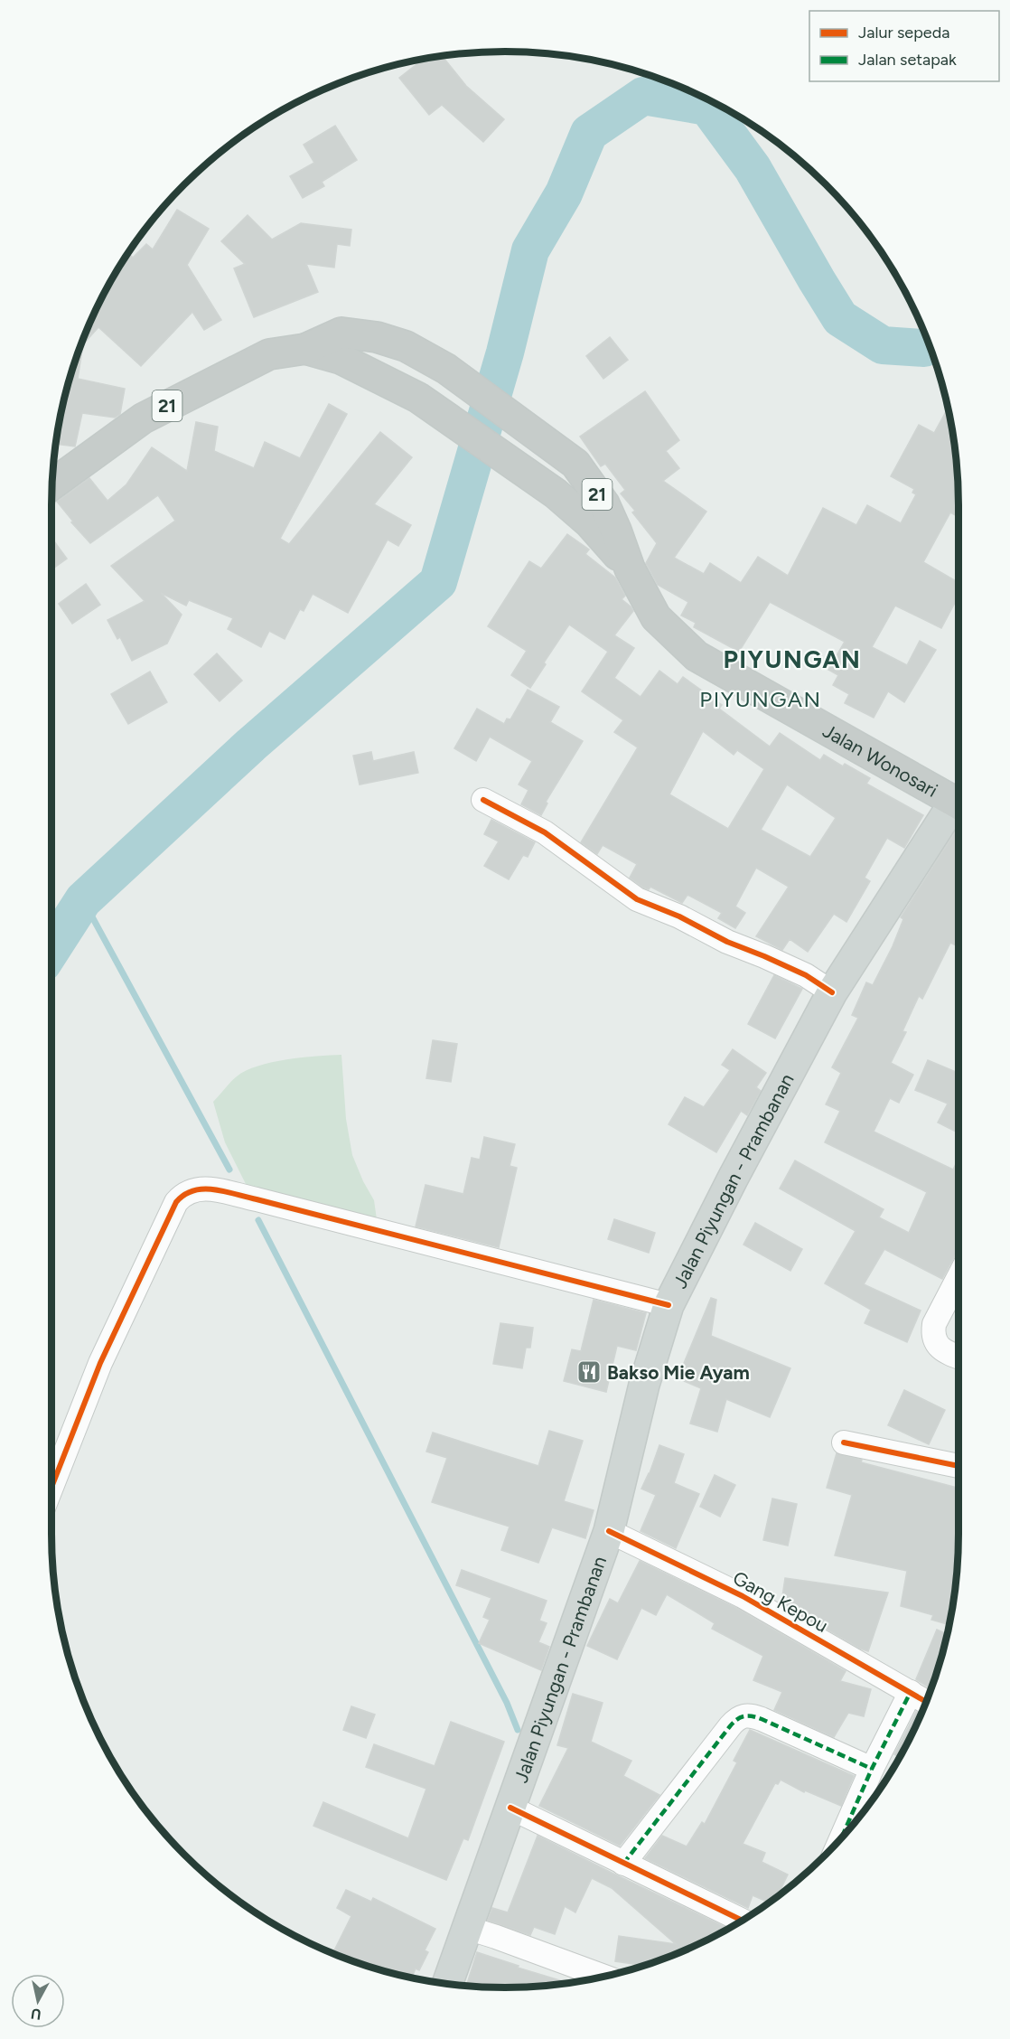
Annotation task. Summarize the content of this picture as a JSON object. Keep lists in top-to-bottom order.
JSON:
{
  "streets": {
    "highway": ["21", "Jalan Wonosari"],
    "main road": ["Jalan Piyungan - Prambanan"],
    "street": ["Gang Kepou"]
  },
  "crossings": [
    ["21", "Jalan Wonosari"],
    ["Jalan Piyungan - Prambanan", "Gang Kepou"]
  ],
  "districts": ["PIYUNGAN", "PIYUNGAN"],
  "places": {
    "restaurant": ["Bakso Mie Ayam"]
  },
  "legend": ["Jalur sepeda", "Jalan setapak"],
  "north": "bottom"
}
